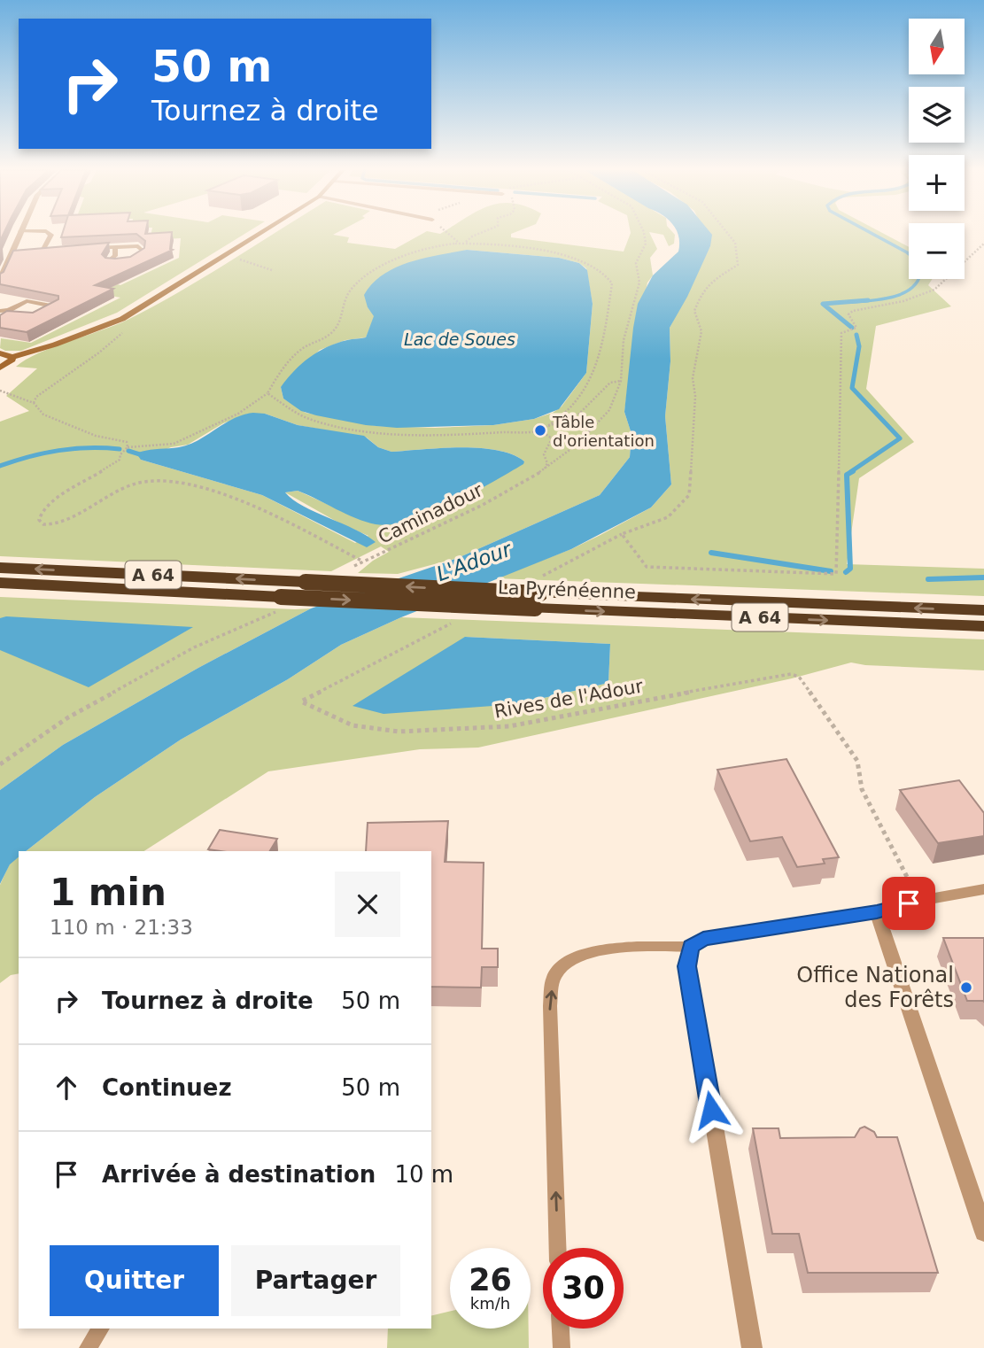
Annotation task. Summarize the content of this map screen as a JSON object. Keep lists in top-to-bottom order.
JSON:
{
  "streets": {
    "highway": ["A 64", "La Pyrénéenne"],
    "path": ["Caminadour", "Rives de l'Adour"]
  },
  "water": ["Lac de Soues", "L'Adour"],
  "places": ["Tâble d'orientation", "Office National des Forêts"],
  "north": "bottom",
  "page": {
    "map_buttons": ["+", "−"],
    "turn": ["50 m", "Tournez à droite"],
    "heading": ["1 min", "110 m · 21:33"],
    "list": [
      {
        "name": "Tournez à droite",
        "value": "50 m"
      },
      {
        "name": "Continuez",
        "value": "50 m"
      },
      {
        "name": "Arrivée à destination",
        "value": "10 m"
      }
    ],
    "buttons": ["Quitter", "Partager"],
    "speed": "26 km/h",
    "limit": "30"
  }
}
